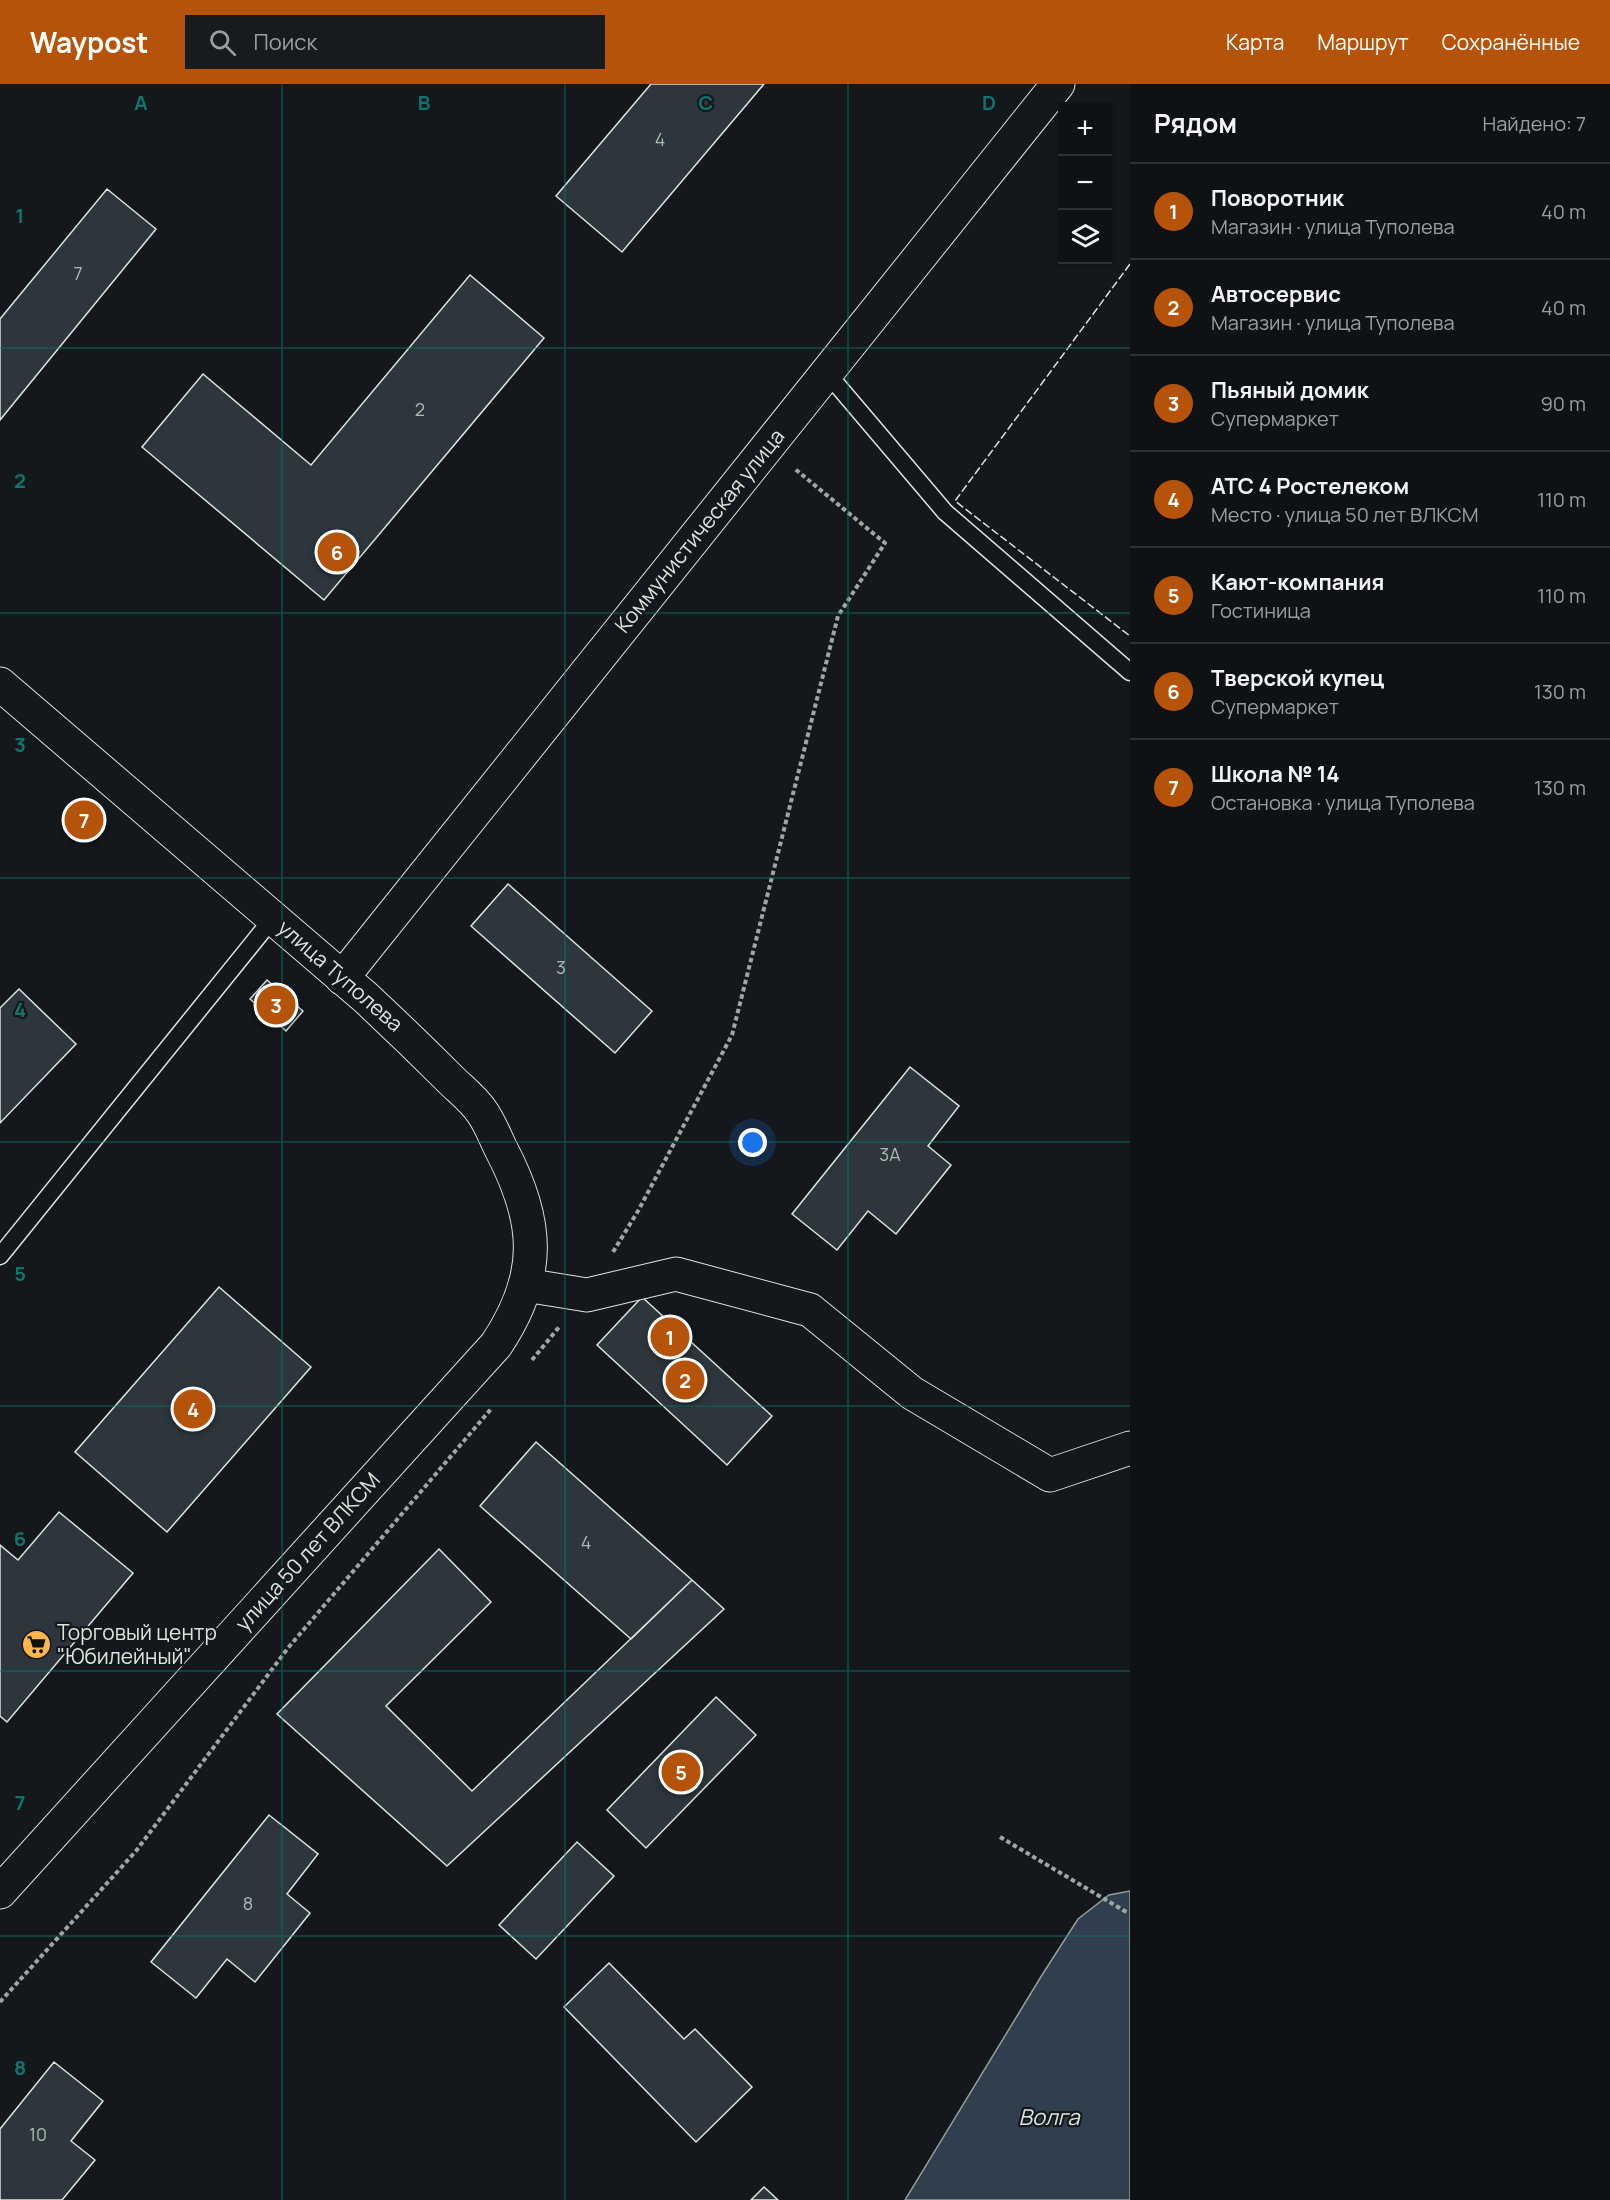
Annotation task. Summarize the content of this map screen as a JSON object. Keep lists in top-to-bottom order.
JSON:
{
  "streets": {
    "street": ["Коммунистическая улица", "улица Туполева", "улица 50 лет ВЛКСМ"]
  },
  "crossings": [
    ["Коммунистическая улица", "улица Туполева"],
    ["улица Туполева", "улица 50 лет ВЛКСМ"]
  ],
  "water": ["Волга"],
  "places": {
    "supermarket": ["Торговый центр \"Юбилейный\""]
  },
  "house_numbers": [
    "4",
    "7",
    "2",
    "3",
    "3А",
    "4",
    "8",
    "10"
  ],
  "page": {
    "header": "Waypost",
    "search": "Поиск",
    "nav": ["Карта", "Маршрут", "Сохранённые"],
    "heading": ["Рядом", "Найдено: 7"],
    "map_buttons": ["+", "−"],
    "list": [
      {
        "mark": "1",
        "name": "Поворотник",
        "note": "Магазин · улица Туполева",
        "value": "40 m"
      },
      {
        "mark": "2",
        "name": "Автосервис",
        "note": "Магазин · улица Туполева",
        "value": "40 m"
      },
      {
        "mark": "3",
        "name": "Пьяный домик",
        "note": "Супермаркет",
        "value": "90 m"
      },
      {
        "mark": "4",
        "name": "АТС 4 Ростелеком",
        "note": "Место · улица 50 лет ВЛКСМ",
        "value": "110 m"
      },
      {
        "mark": "5",
        "name": "Кают-компания",
        "note": "Гостиница",
        "value": "110 m"
      },
      {
        "mark": "6",
        "name": "Тверской купец",
        "note": "Супермаркет",
        "value": "130 m"
      },
      {
        "mark": "7",
        "name": "Школа № 14",
        "note": "Остановка · улица Туполева",
        "value": "130 m"
      }
    ],
    "pins": [
      "6",
      "7",
      "3",
      "1",
      "2",
      "4",
      "5"
    ]
  },
  "grid": {
    "columns": [
      "A",
      "B",
      "C",
      "D"
    ],
    "rows": [
      "1",
      "2",
      "3",
      "4",
      "5",
      "6",
      "7",
      "8"
    ]
  }
}
